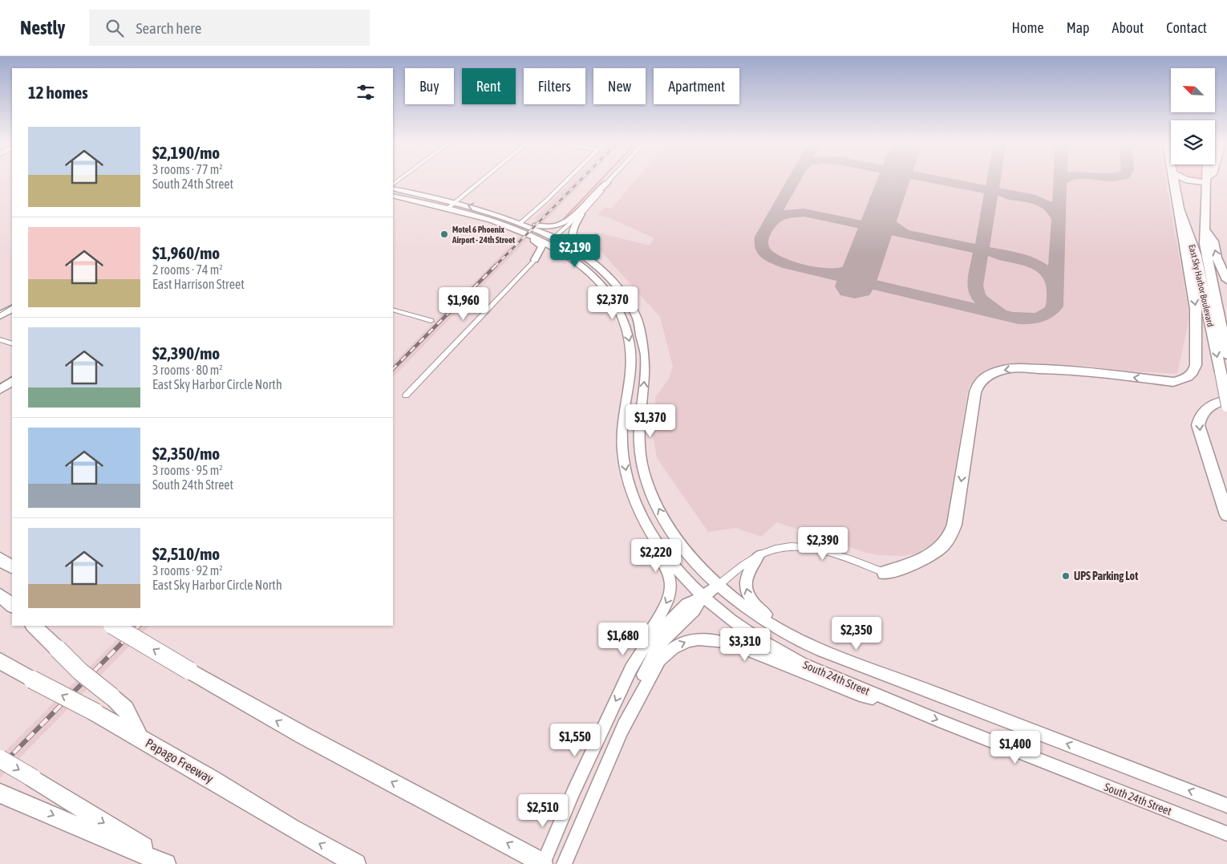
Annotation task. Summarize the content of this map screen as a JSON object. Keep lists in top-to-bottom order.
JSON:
{
  "streets": {
    "highway": ["East Sky Harbor Boulevard", "Papago Freeway"],
    "main road": ["South 24th Street"]
  },
  "places": ["Motel 6 Phoenix Airport - 24th Street", "UPS Parking Lot"],
  "north": "top left",
  "page": {
    "header": "Nestly",
    "search": "Search here",
    "nav": [
      "Home",
      "Map",
      "About",
      "Contact"
    ],
    "chip": [
      "Buy",
      "Rent",
      "Filters",
      "New",
      "Apartment"
    ],
    "heading": "12 homes",
    "list": [
      {
        "name": "$2,190/mo",
        "note": "3 rooms · 77 m² · South 24th Street"
      },
      {
        "name": "$1,960/mo",
        "note": "2 rooms · 74 m² · East Harrison Street"
      },
      {
        "name": "$2,390/mo",
        "note": "3 rooms · 80 m² · East Sky Harbor Circle North"
      },
      {
        "name": "$2,350/mo",
        "note": "3 rooms · 95 m² · South 24th Street"
      },
      {
        "name": "$2,510/mo",
        "note": "3 rooms · 92 m² · East Sky Harbor Circle North"
      }
    ],
    "price": [
      "$2,190",
      "$2,370",
      "$1,960",
      "$1,370",
      "$2,390",
      "$2,220",
      "$2,350",
      "$1,680",
      "$3,310",
      "$1,550",
      "$1,400",
      "$2,510"
    ]
  }
}
